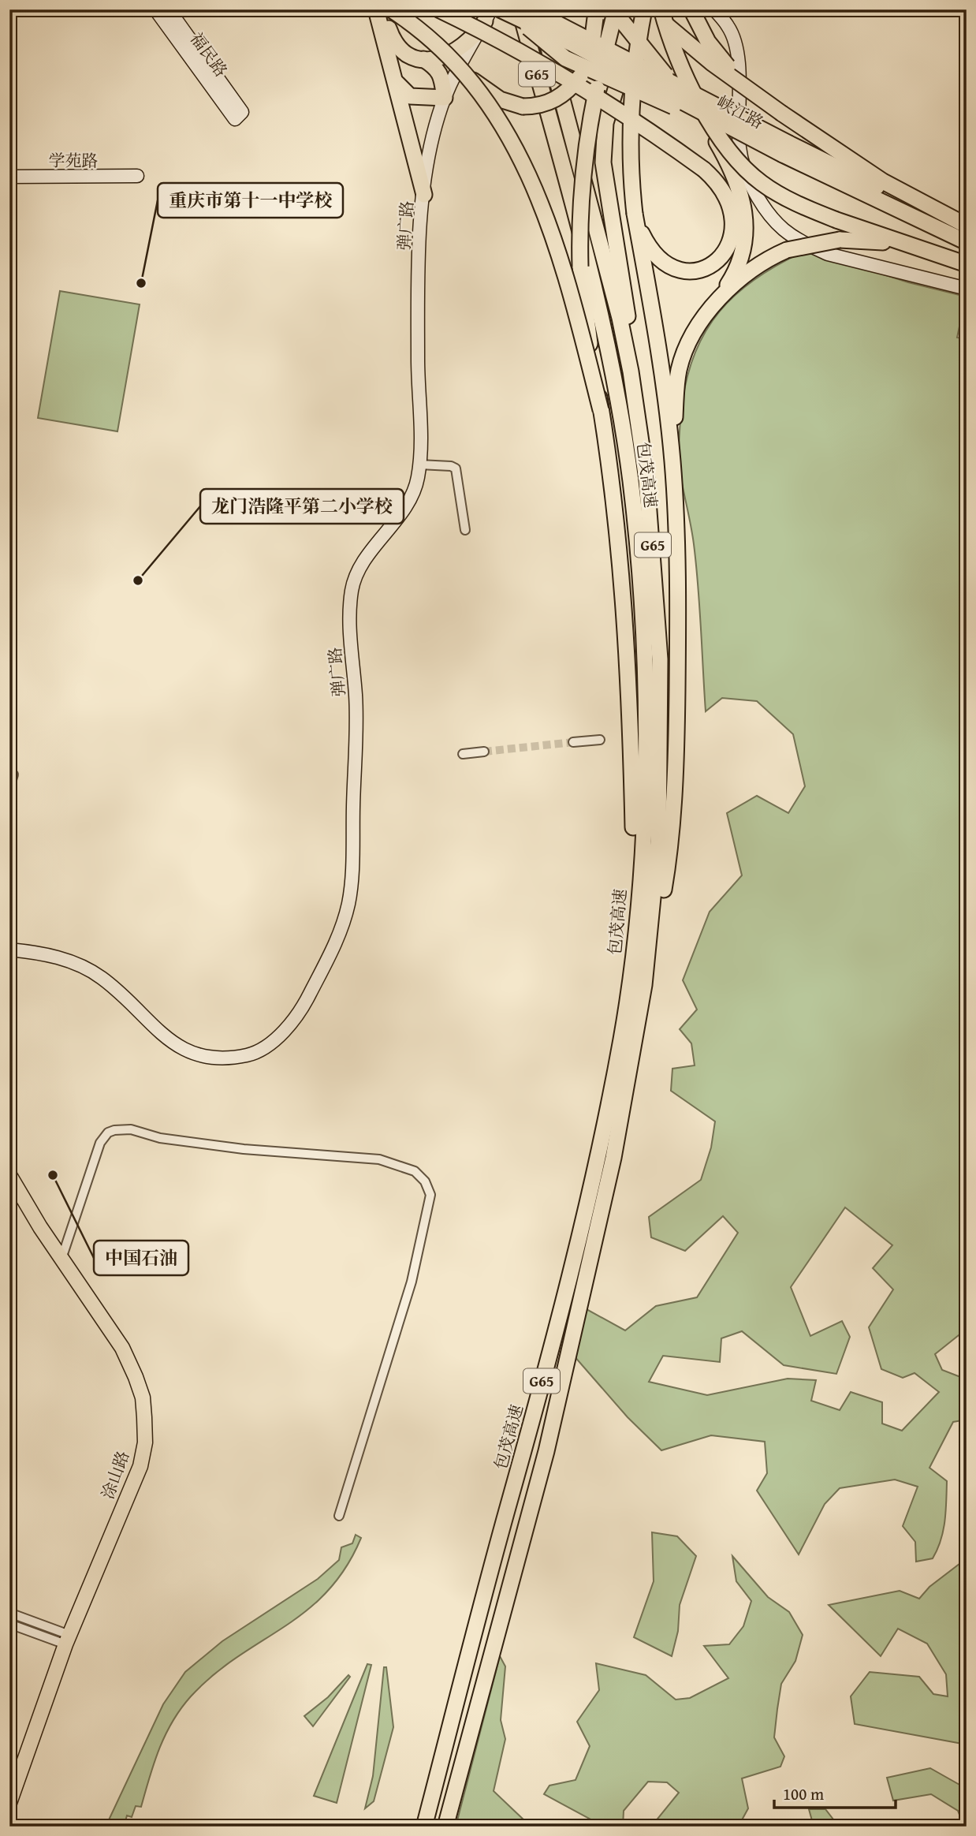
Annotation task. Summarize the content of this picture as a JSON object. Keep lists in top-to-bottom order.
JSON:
{
  "streets": {
    "highway": ["G65", "峡江路", "包茂高速"],
    "main road": [
      "福民路",
      "学苑路",
      "弹广路",
      "涂山路"
    ]
  },
  "places": ["重庆市第十一中学校", "龙门浩隆平第二小学校", "中国石油"],
  "scale_bar": "100 m"
}
